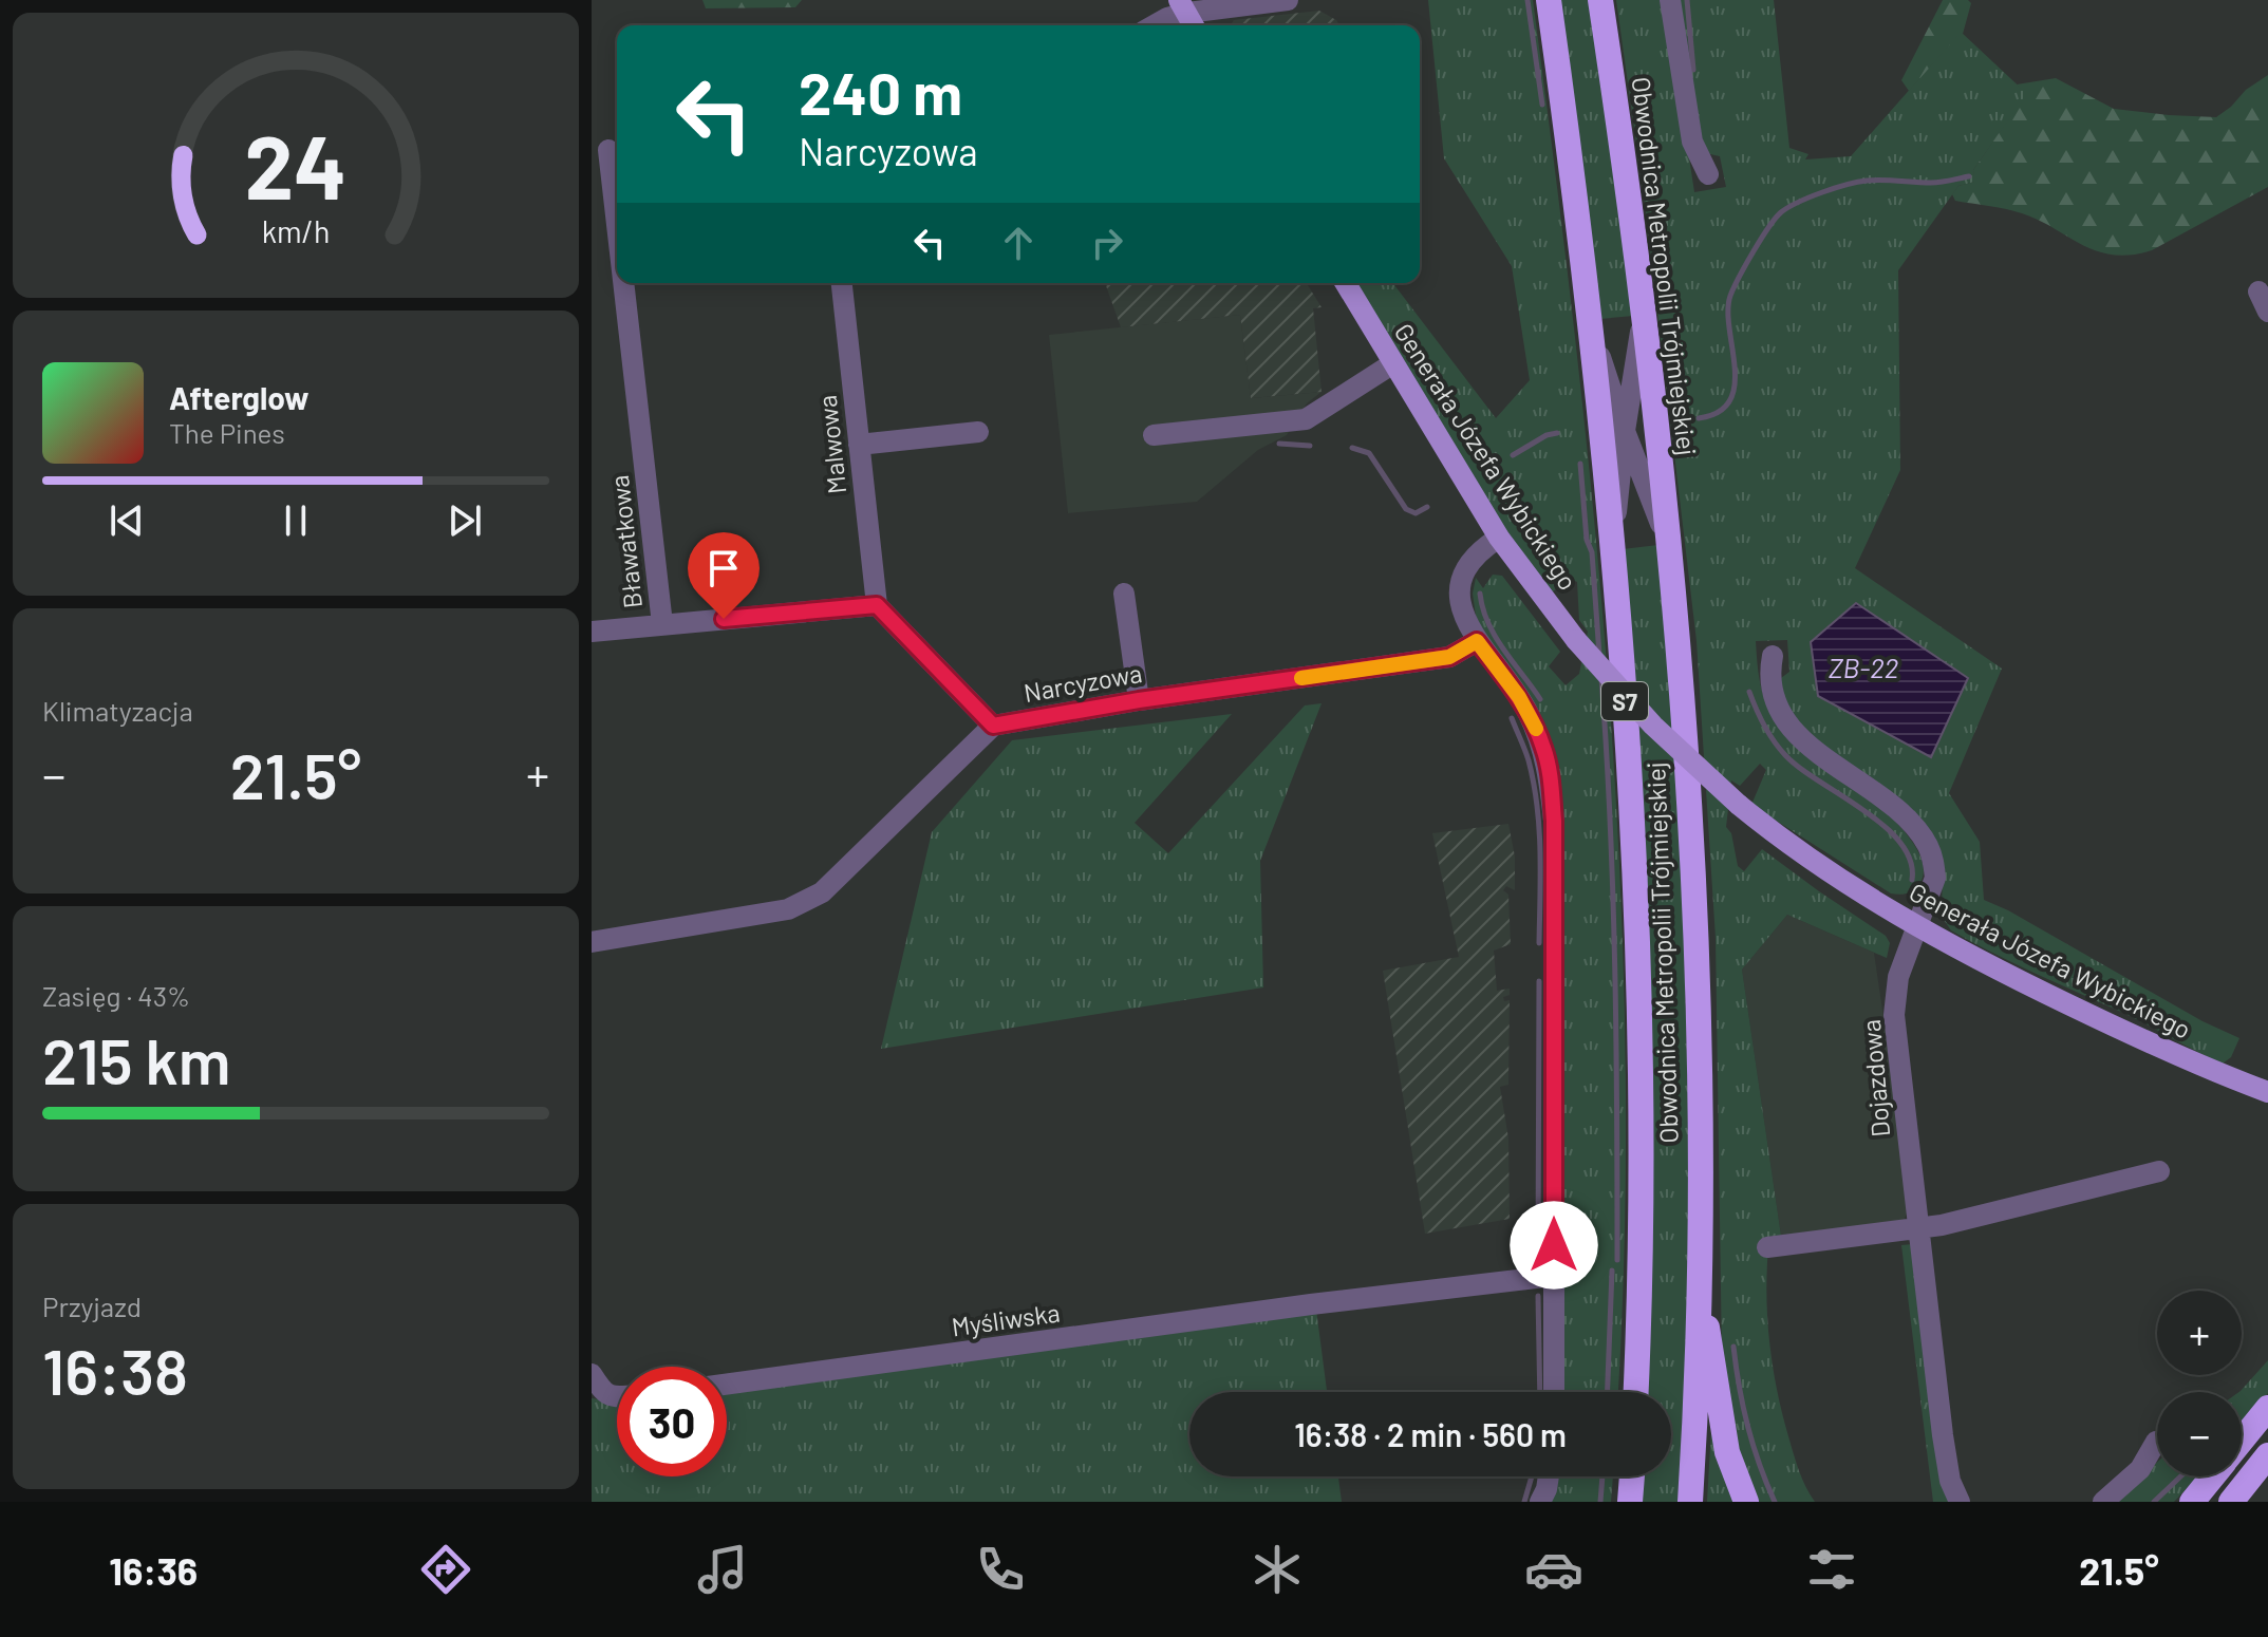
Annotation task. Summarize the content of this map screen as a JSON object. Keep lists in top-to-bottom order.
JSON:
{
  "streets": {
    "highway": ["Obwodnica Metropolii Trójmiejskiej", "S7"],
    "main road": ["Generała Józefa Wybickiego"],
    "street": [
      "Malwowa",
      "Bławatkowa",
      "Narcyzowa",
      "Dojazdowa",
      "Myśliwska"
    ]
  },
  "crossings": [
    ["Generała Józefa Wybickiego", "Dojazdowa"]
  ],
  "water": ["ZB-22"],
  "page": {
    "turn": ["240 m", "Narcyzowa"],
    "song": ["Afterglow", "The Pines"],
    "tile": [
      "Klimatyzacja",
      ["Zasięg · 43%", "215 km"],
      ["Przyjazd", "16:38"]
    ],
    "heat": ["−", "21.5°", "+"],
    "map_buttons": ["+", "−"],
    "limit": "30",
    "trip": "16:38 · 2 min · 560 m",
    "tabs": ["16:36", "21.5°"],
    "gauge": ["24", "km/h"]
  }
}
